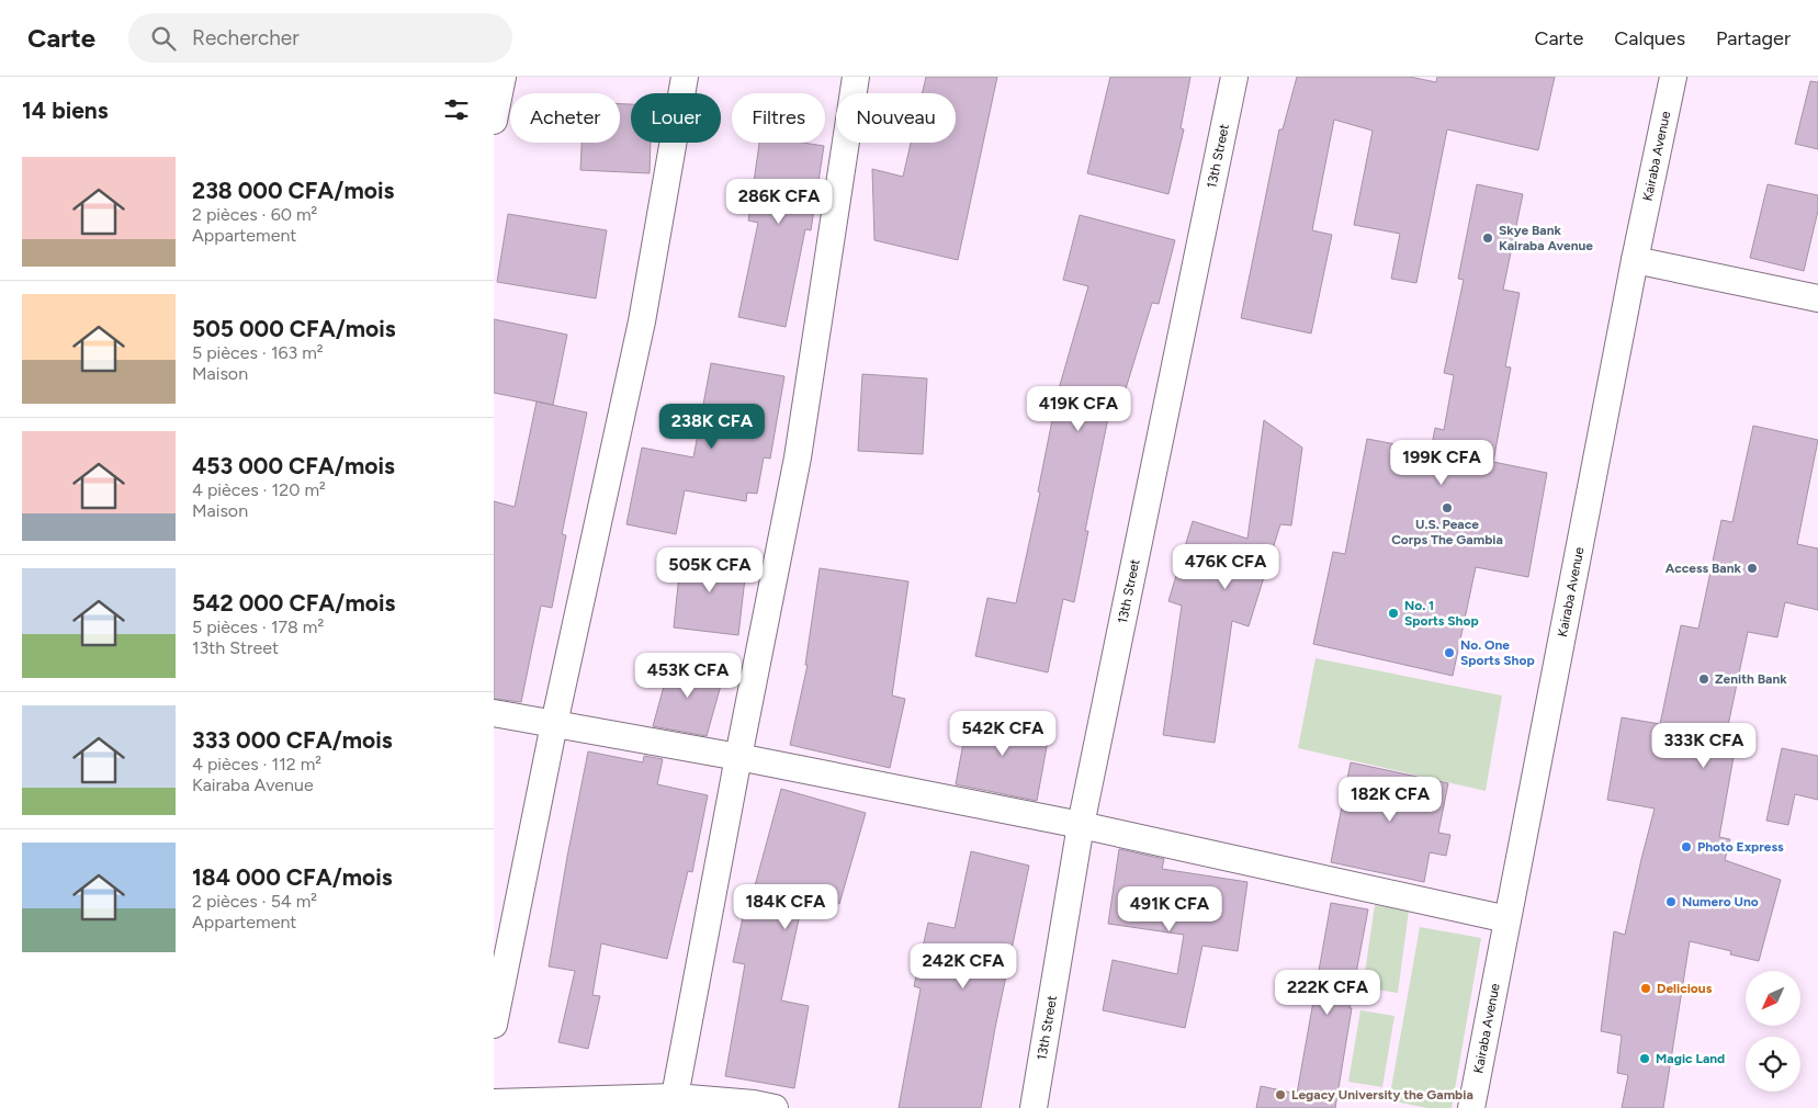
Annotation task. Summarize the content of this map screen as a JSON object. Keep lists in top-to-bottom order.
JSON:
{
  "streets": {
    "street": ["13th Street", "Kairaba Avenue"]
  },
  "places": [
    "Skye Bank Kairaba Avenue",
    "U.S. Peace Corps The Gambia",
    "Access Bank",
    "No. 1 Sports Shop",
    "No. One Sports Shop",
    "Zenith Bank",
    "Photo Express",
    "Numero Uno",
    "Delicious",
    "Magic Land",
    "Legacy University the Gambia"
  ],
  "north": "bottom left",
  "page": {
    "header": "Carte",
    "search": "Rechercher",
    "nav": ["Carte", "Calques", "Partager"],
    "heading": "14 biens",
    "chip": [
      "Acheter",
      "Louer",
      "Filtres",
      "Nouveau"
    ],
    "list": [
      {
        "name": "238 000 CFA/mois",
        "note": "2 pièces · 60 m² · Appartement"
      },
      {
        "name": "505 000 CFA/mois",
        "note": "5 pièces · 163 m² · Maison"
      },
      {
        "name": "453 000 CFA/mois",
        "note": "4 pièces · 120 m² · Maison"
      },
      {
        "name": "542 000 CFA/mois",
        "note": "5 pièces · 178 m² · 13th Street"
      },
      {
        "name": "333 000 CFA/mois",
        "note": "4 pièces · 112 m² · Kairaba Avenue"
      },
      {
        "name": "184 000 CFA/mois",
        "note": "2 pièces · 54 m² · Appartement"
      }
    ],
    "price": [
      "286K CFA",
      "419K CFA",
      "238K CFA",
      "199K CFA",
      "476K CFA",
      "505K CFA",
      "453K CFA",
      "542K CFA",
      "333K CFA",
      "182K CFA",
      "184K CFA",
      "491K CFA",
      "242K CFA",
      "222K CFA"
    ]
  }
}
